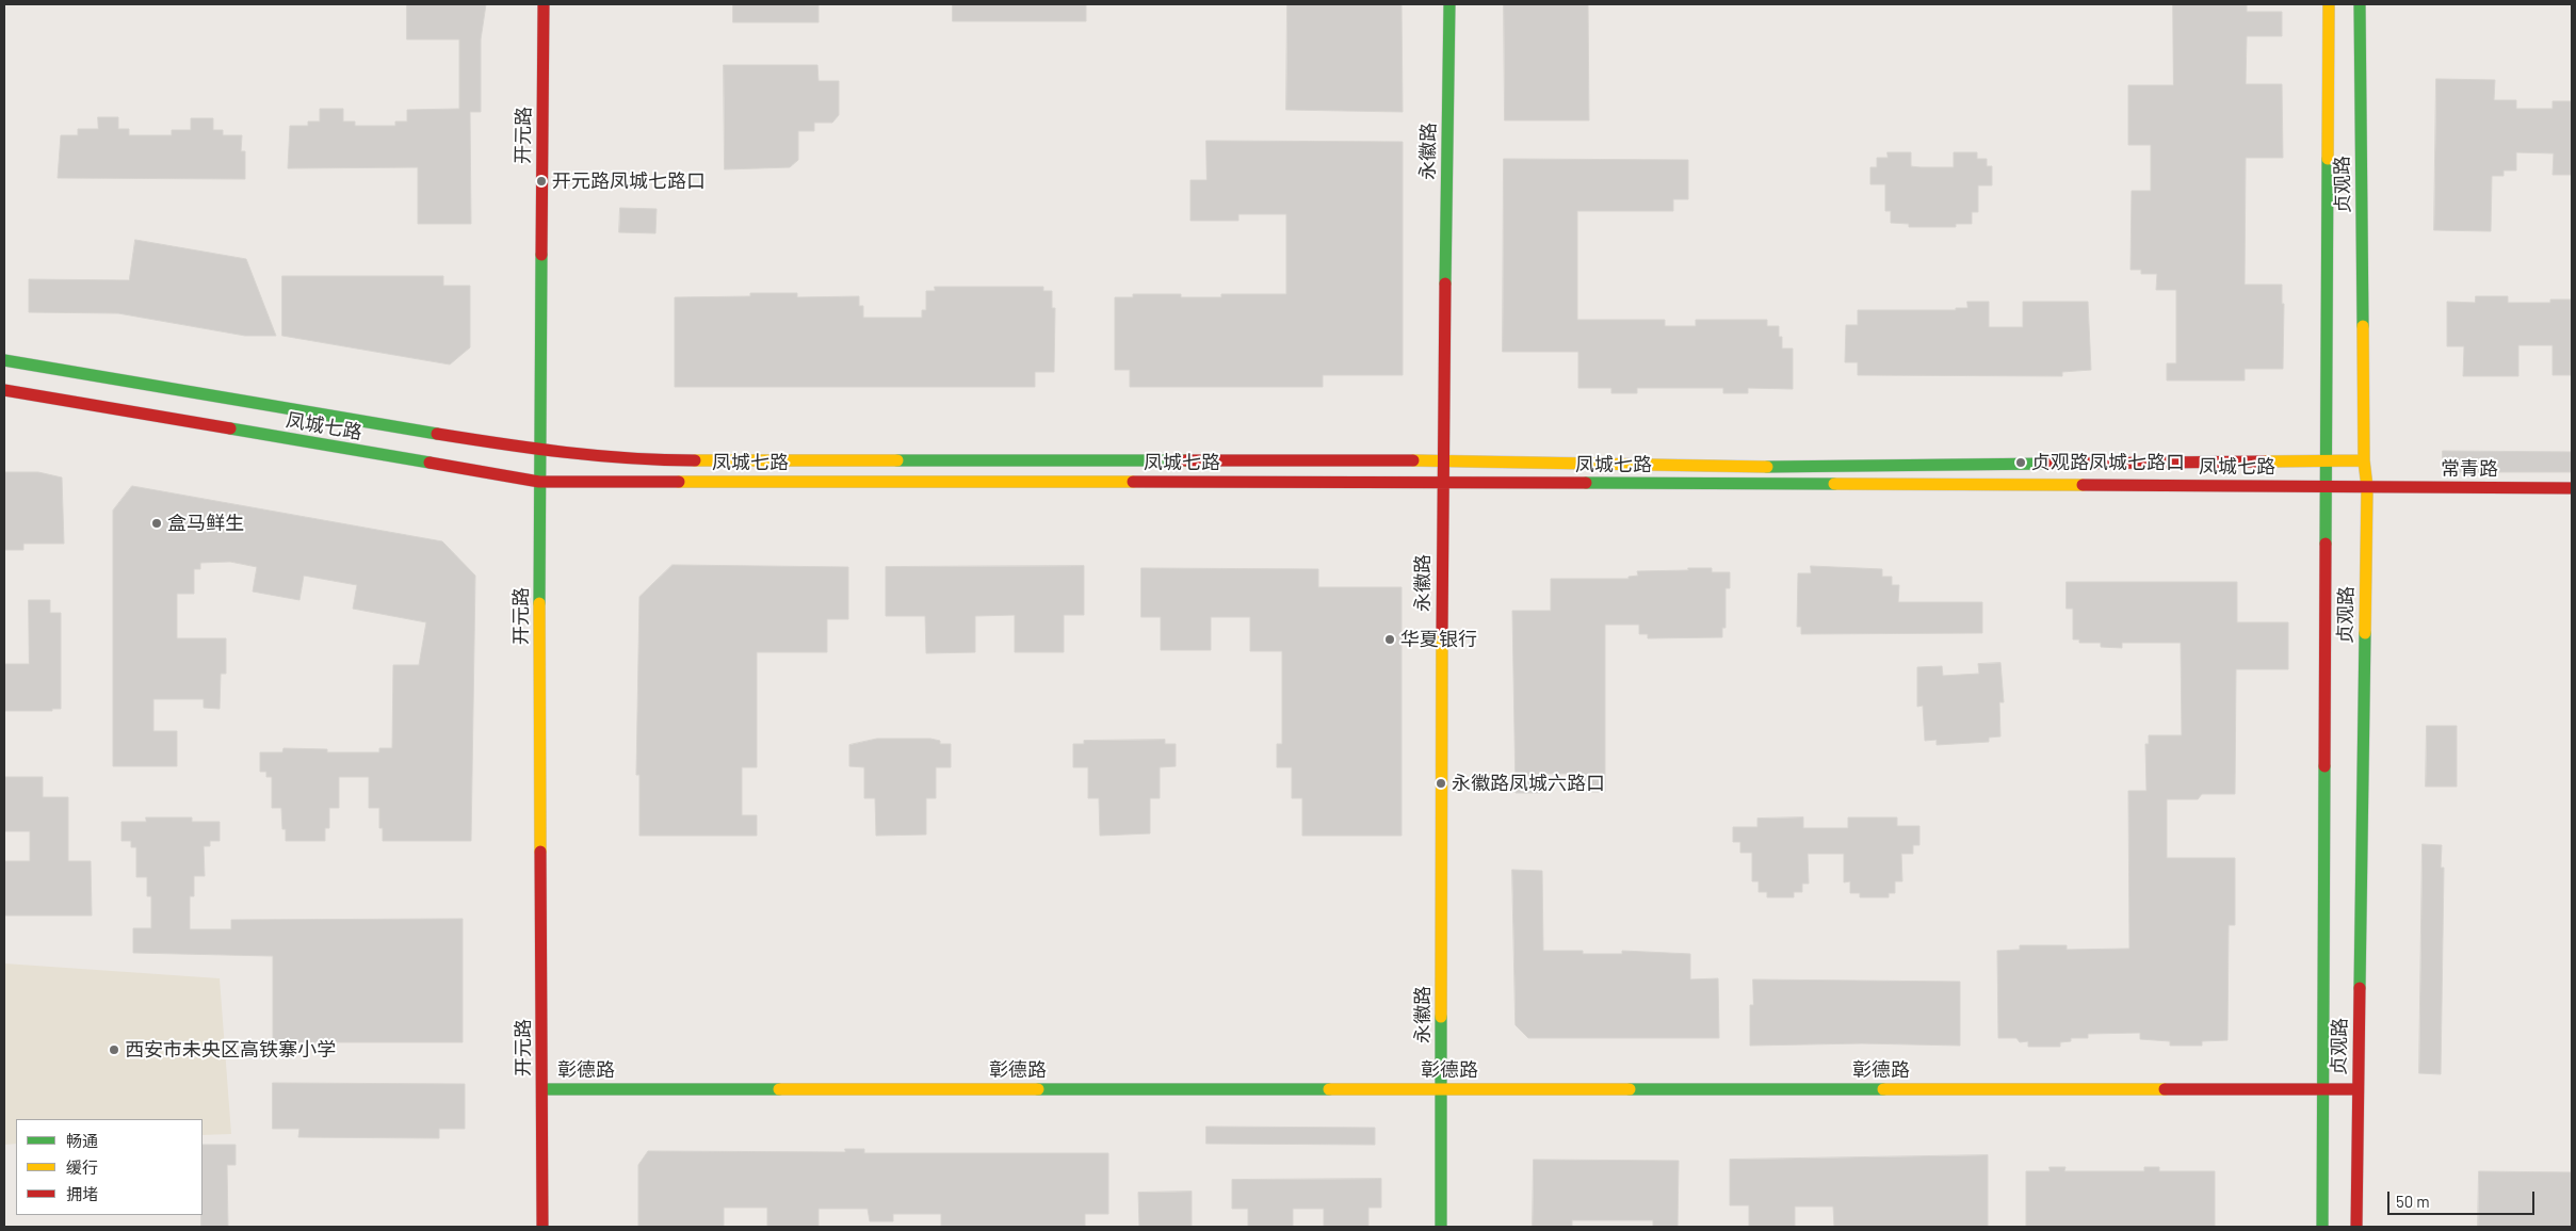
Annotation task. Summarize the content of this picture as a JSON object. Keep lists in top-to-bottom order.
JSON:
{
  "streets": {
    "street": [
      "开元路",
      "永徽路",
      "贞观路",
      "凤城七路",
      "常青路",
      "彰德路"
    ]
  },
  "crossings": [
    ["开元路", "凤城七路"],
    ["开元路", "彰德路"],
    ["永徽路", "凤城七路"],
    ["永徽路", "彰德路"],
    ["贞观路", "凤城七路"],
    ["贞观路", "常青路"],
    ["贞观路", "彰德路"],
    ["凤城七路", "常青路"]
  ],
  "places": [
    "开元路凤城七路口",
    "贞观路凤城七路口",
    "盒马鲜生",
    "华夏银行",
    "永徽路凤城六路口",
    "西安市未央区高铁寨小学"
  ],
  "legend": ["畅通", "缓行", "拥堵"],
  "scale_bar": "50 m"
}
